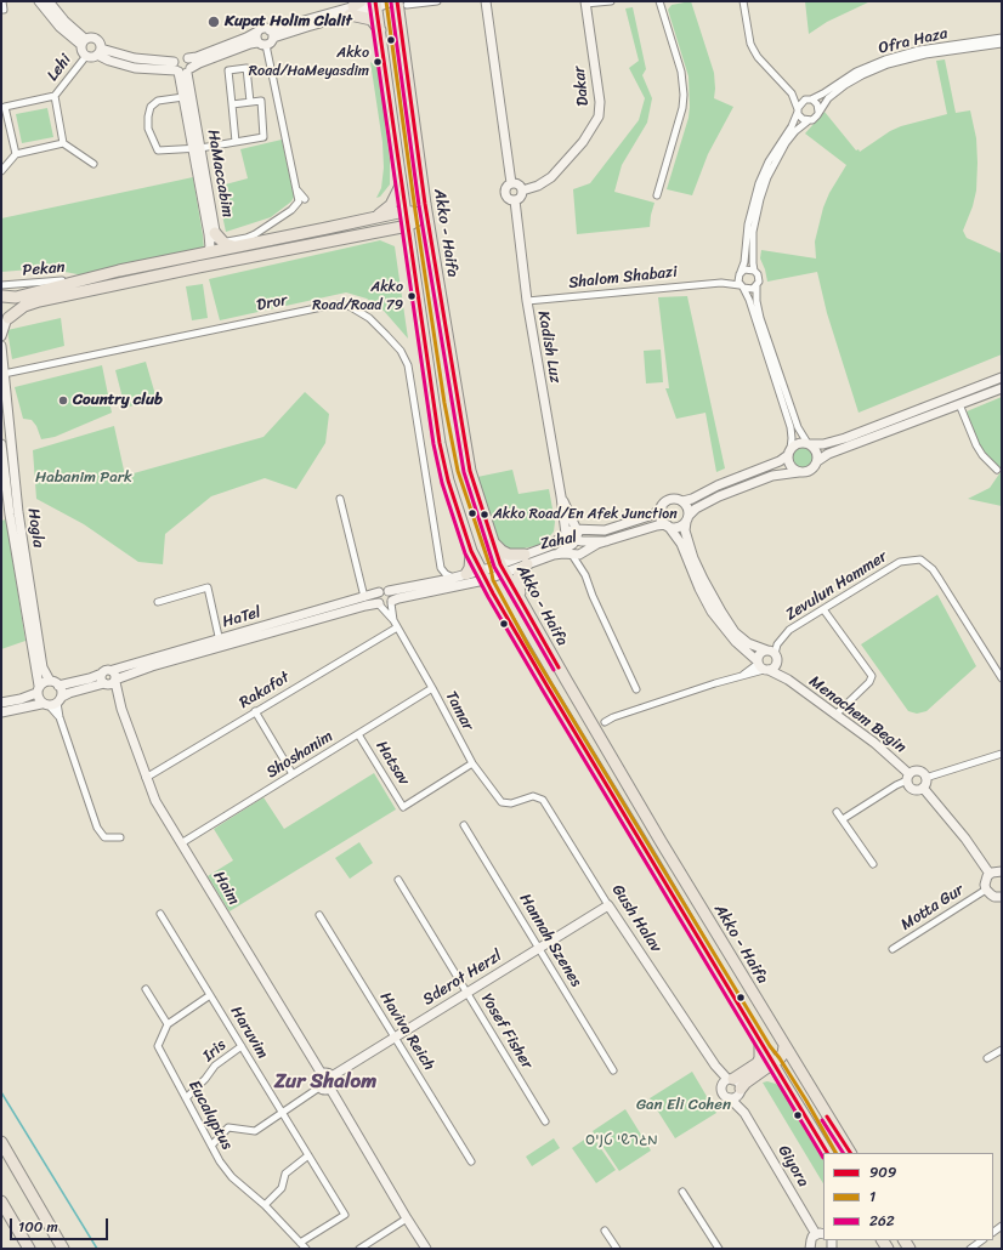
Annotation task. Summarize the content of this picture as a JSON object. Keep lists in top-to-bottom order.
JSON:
{
  "streets": {
    "highway": ["Akko - Haifa"],
    "street": [
      "Ofra Haza",
      "Lehi",
      "Dakar",
      "HaMaccabim",
      "Shalom Shabazi",
      "Dror",
      "Kadish Luz",
      "Hogla",
      "Zahal",
      "Zevulun Hammer",
      "HaTel",
      "Rakafot",
      "Tamar",
      "Menachem Begin",
      "Shoshanim",
      "Hatsav",
      "Haim",
      "Motta Gur",
      "Gush Halav",
      "Hannah Szenes",
      "Sderot Herzl",
      "Haviva Reich",
      "Yosef Fisher",
      "Haruvim",
      "Iris",
      "Eucalyptus",
      "Giyora"
    ]
  },
  "crossings": [
    ["Dakar", "Kadish Luz"],
    ["Akko - Haifa", "Zahal"],
    ["Akko - Haifa", "HaTel"],
    ["Shalom Shabazi", "Kadish Luz"],
    ["Dror", "Hogla"],
    ["Kadish Luz", "Zahal"],
    ["Hogla", "HaTel"],
    ["Zahal", "HaTel"],
    ["Zahal", "Menachem Begin"],
    ["Zevulun Hammer", "Menachem Begin"],
    ["HaTel", "Tamar"],
    ["HaTel", "Haim"],
    ["Rakafot", "Tamar"],
    ["Rakafot", "Haim"],
    ["Tamar", "Shoshanim"],
    ["Tamar", "Hatsav"],
    ["Tamar", "Gush Halav"],
    ["Shoshanim", "Hatsav"],
    ["Shoshanim", "Haim"],
    ["Haim", "Sderot Herzl"],
    ["Gush Halav", "Sderot Herzl"],
    ["Gush Halav", "Giyora"],
    ["Hannah Szenes", "Sderot Herzl"],
    ["Sderot Herzl", "Haviva Reich"],
    ["Sderot Herzl", "Yosef Fisher"],
    ["Haruvim", "Iris"],
    ["Haruvim", "Eucalyptus"],
    ["Iris", "Eucalyptus"]
  ],
  "districts": ["Zur Shalom"],
  "parks": ["Habanim Park", "Gan Eli Cohen", "מגרשי טניס"],
  "places": [
    "Kupat Holim Clalit",
    "Akko Road/HaMeyasdim",
    "Akko Road/Road 79",
    "Country club",
    "Akko Road/En Afek Junction"
  ],
  "lines": ["transit line 909", "transit line 1", "transit line 262"],
  "legend": ["909", "1", "262"],
  "scale_bar": "100 m"
}
